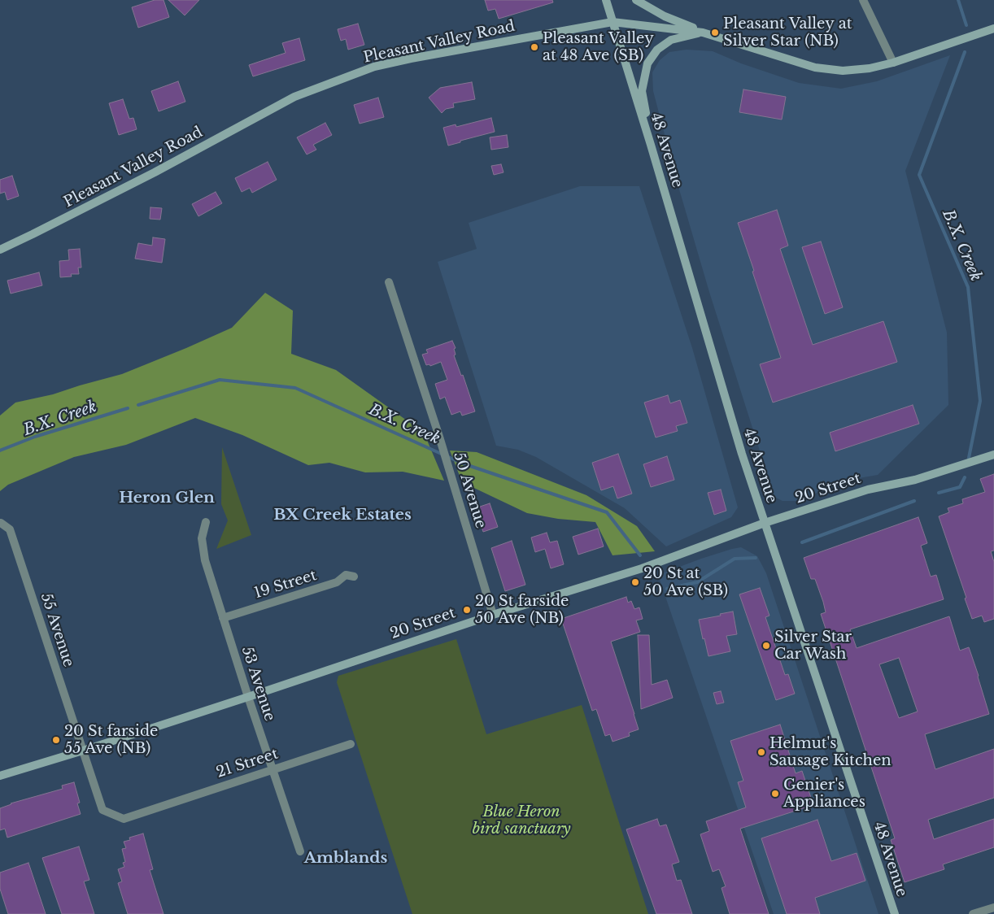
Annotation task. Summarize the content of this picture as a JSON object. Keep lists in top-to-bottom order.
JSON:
{
  "streets": {
    "street": [
      "Pleasant Valley Road",
      "48 Avenue",
      "20 Street",
      "50 Avenue",
      "19 Street",
      "55 Avenue",
      "53 Avenue",
      "21 Street"
    ]
  },
  "crossings": [
    ["Pleasant Valley Road", "48 Avenue"],
    ["48 Avenue", "20 Street"],
    ["20 Street", "50 Avenue"],
    ["20 Street", "55 Avenue"],
    ["20 Street", "53 Avenue"],
    ["19 Street", "53 Avenue"],
    ["55 Avenue", "21 Street"],
    ["53 Avenue", "21 Street"]
  ],
  "districts": ["Heron Glen", "BX Creek Estates", "Amblands"],
  "water": ["B.X. Creek"],
  "parks": ["Blue Heron bird sanctuary"],
  "places": [
    "Pleasant Valley at Silver Star (NB)",
    "Pleasant Valley at 48 Ave (SB)",
    "20 St at 50 Ave (SB)",
    "20 St farside 50 Ave (NB)",
    "Silver Star Car Wash",
    "20 St farside 55 Ave (NB)",
    "Helmut's Sausage Kitchen",
    "Genier's Appliances"
  ]
}
